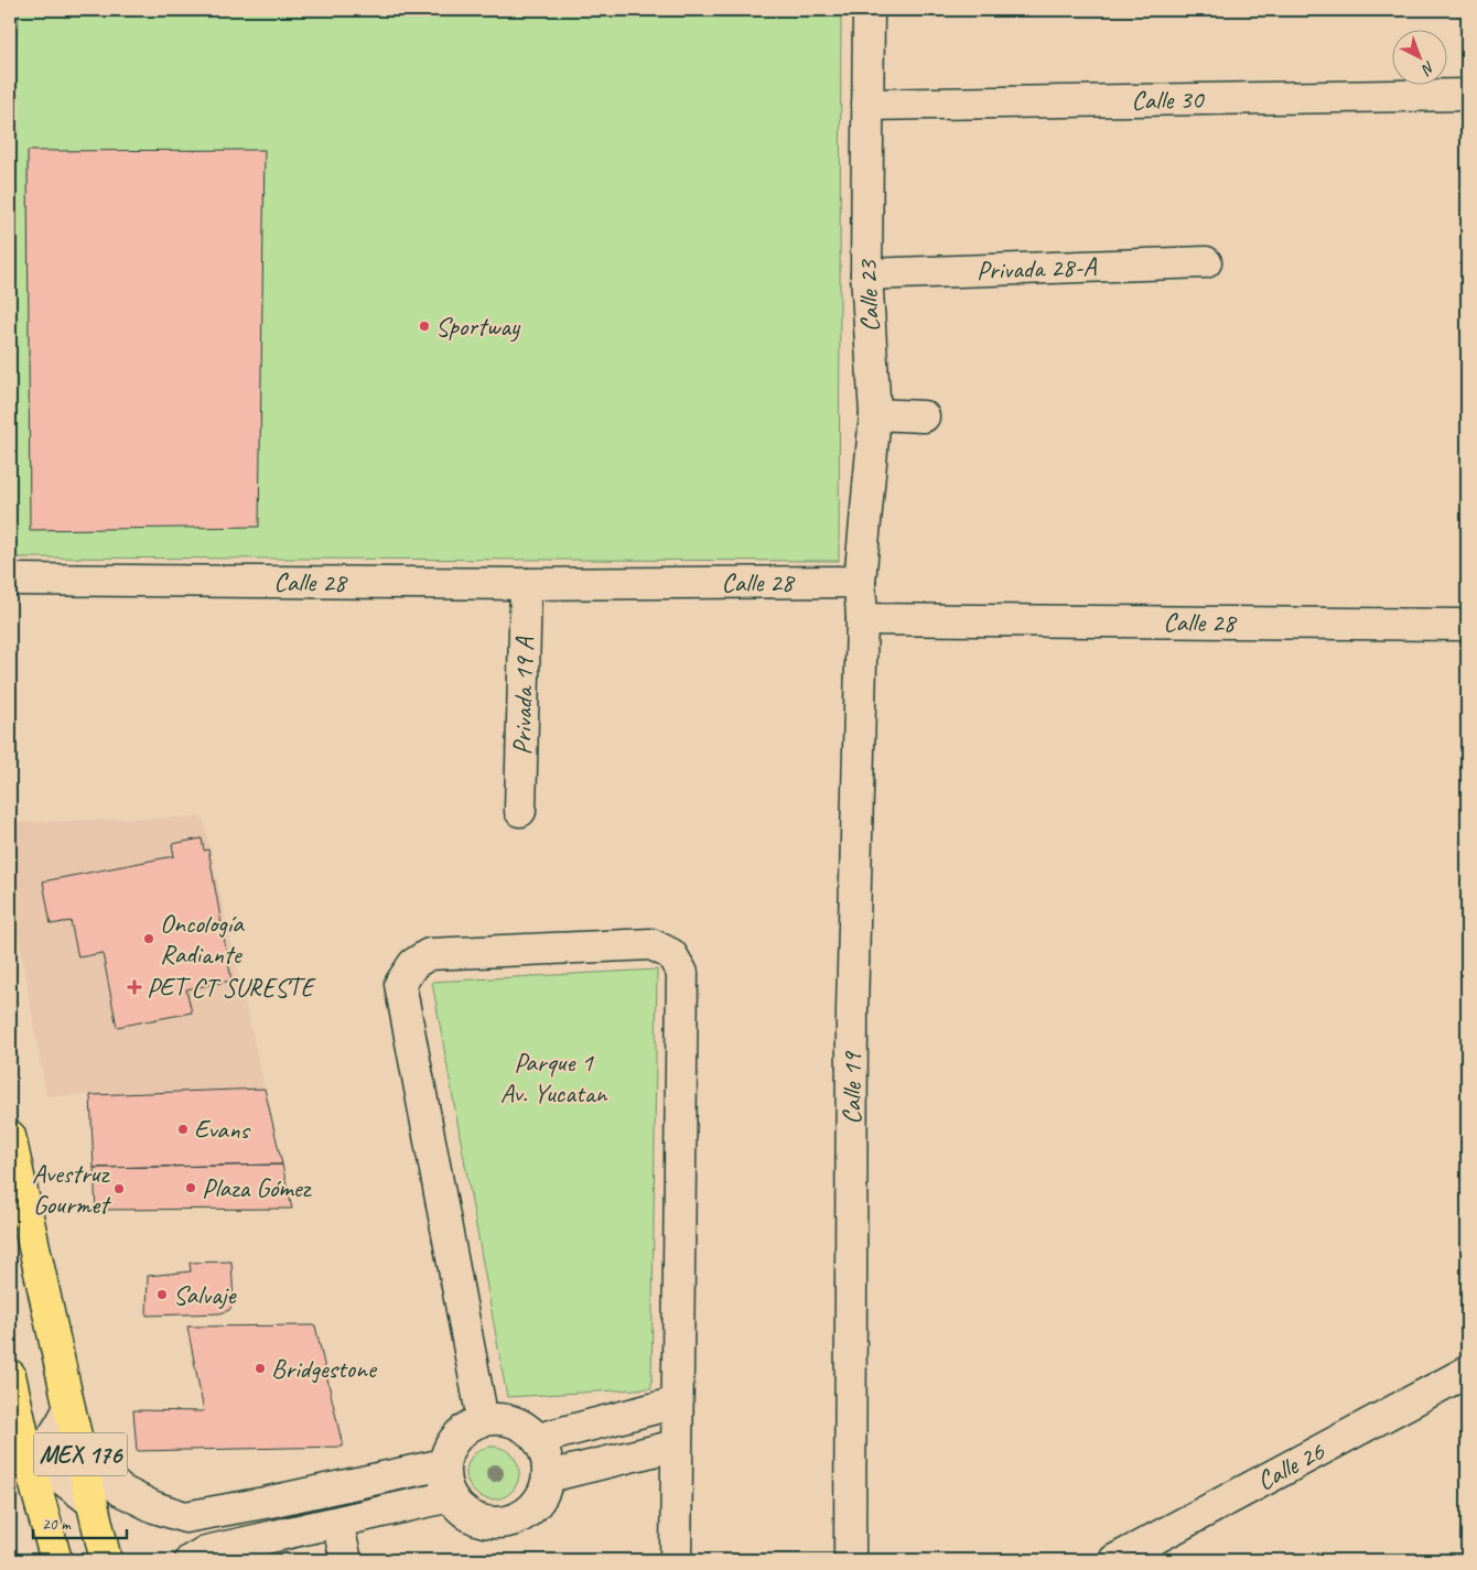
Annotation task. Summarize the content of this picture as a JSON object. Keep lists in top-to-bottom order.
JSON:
{
  "streets": {
    "main road": ["MEX 176"],
    "street": [
      "Calle 30",
      "Privada 28-A",
      "Calle 23",
      "Calle 28",
      "Privada 19 A",
      "Calle 19",
      "Calle 26"
    ]
  },
  "crossings": [
    ["Calle 30", "Calle 23"],
    ["Privada 28-A", "Calle 23"],
    ["Calle 23", "Calle 28"],
    ["Calle 28", "Privada 19 A"],
    ["Calle 28", "Calle 19"]
  ],
  "parks": ["Parque 1 Av. Yucatan"],
  "places": {
    "other": [
      "Sportway",
      "Oncología Radiante",
      "Evans",
      "Plaza Gómez",
      "Avestruz Gourmet",
      "Salvaje",
      "Bridgestone"
    ],
    "health": ["PET CT SURESTE"]
  },
  "scale_bar": "20 m",
  "north": "bottom right"
}
